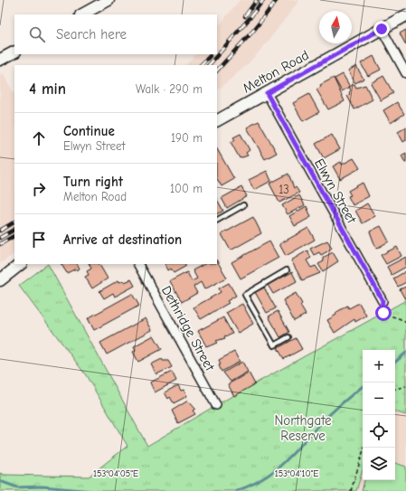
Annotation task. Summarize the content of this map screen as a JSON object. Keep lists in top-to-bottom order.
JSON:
{
  "streets": {
    "street": ["Melton Road", "Elwyn Street", "Dethridge Street"]
  },
  "crossings": [
    ["Melton Road", "Elwyn Street"]
  ],
  "parks": ["Northgate Reserve"],
  "house_numbers": ["13"],
  "north": "top",
  "page": {
    "search": "Search here",
    "heading": ["4 min", "Walk · 290 m"],
    "list": [
      ["Continue", "Elwyn Street", "190 m"],
      ["Turn right", "Melton Road", "100 m"],
      "Arrive at destination"
    ],
    "map_buttons": ["+", "−"]
  },
  "coordinates": ["153°04'05\"E", "153°04'10\"E"]
}
